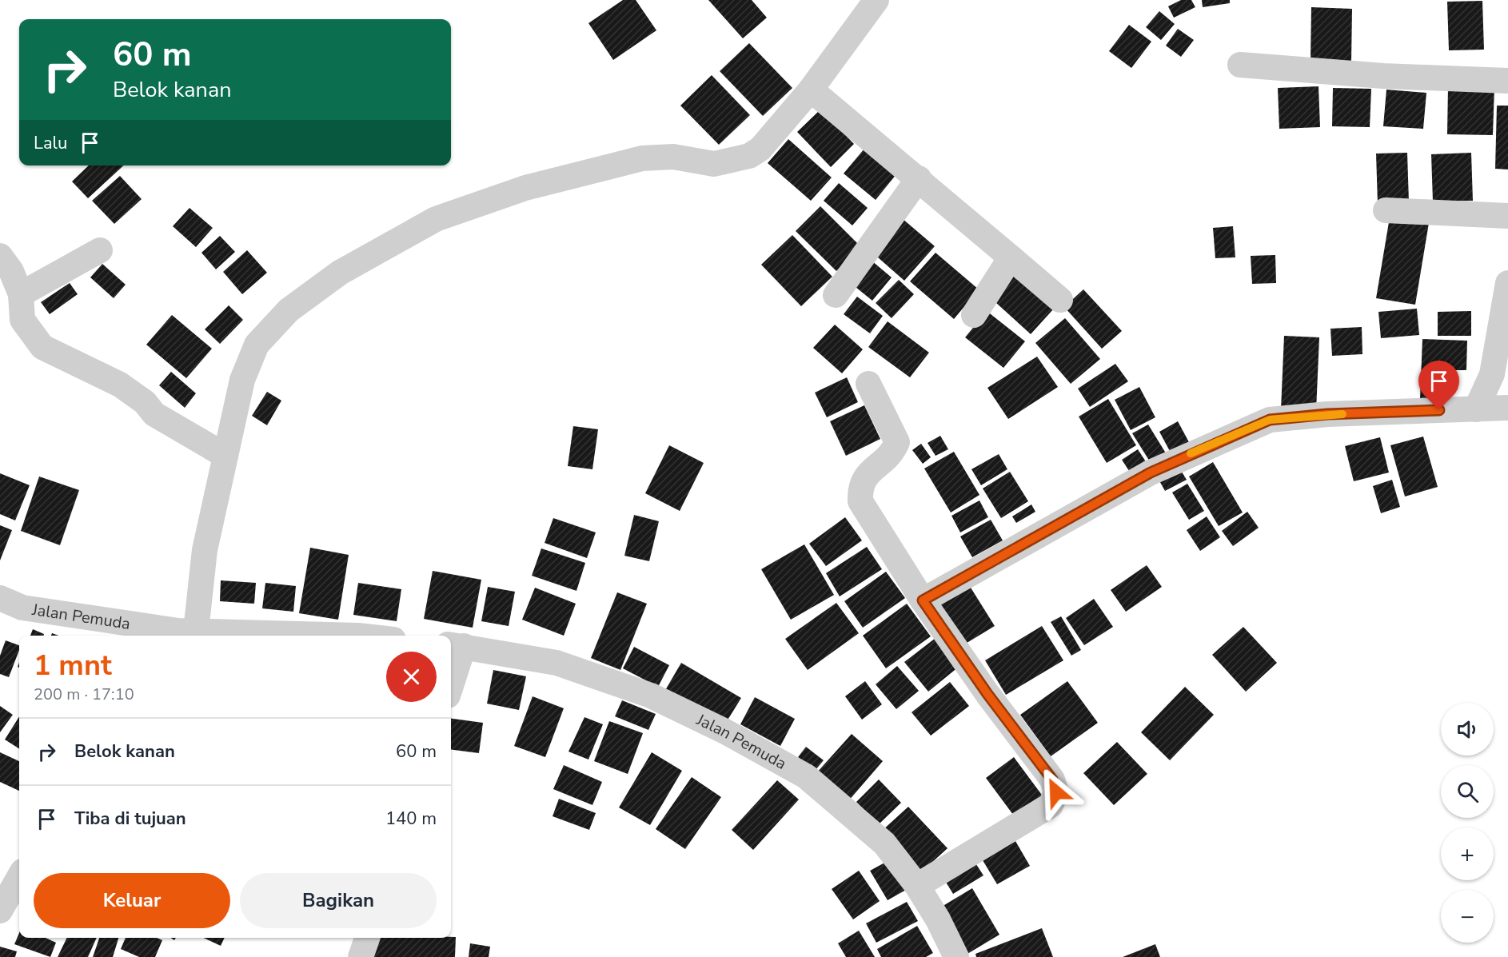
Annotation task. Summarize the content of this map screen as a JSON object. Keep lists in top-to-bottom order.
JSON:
{
  "streets": {
    "street": ["Jalan Pemuda"]
  },
  "page": {
    "turn": ["60 m", "Belok kanan"],
    "then": "Lalu",
    "heading": ["1 mnt", "200 m · 17:10"],
    "map_buttons": ["+", "−"],
    "list": [
      {
        "name": "Belok kanan",
        "value": "60 m"
      },
      {
        "name": "Tiba di tujuan",
        "value": "140 m"
      }
    ],
    "buttons": ["Keluar", "Bagikan"]
  }
}
